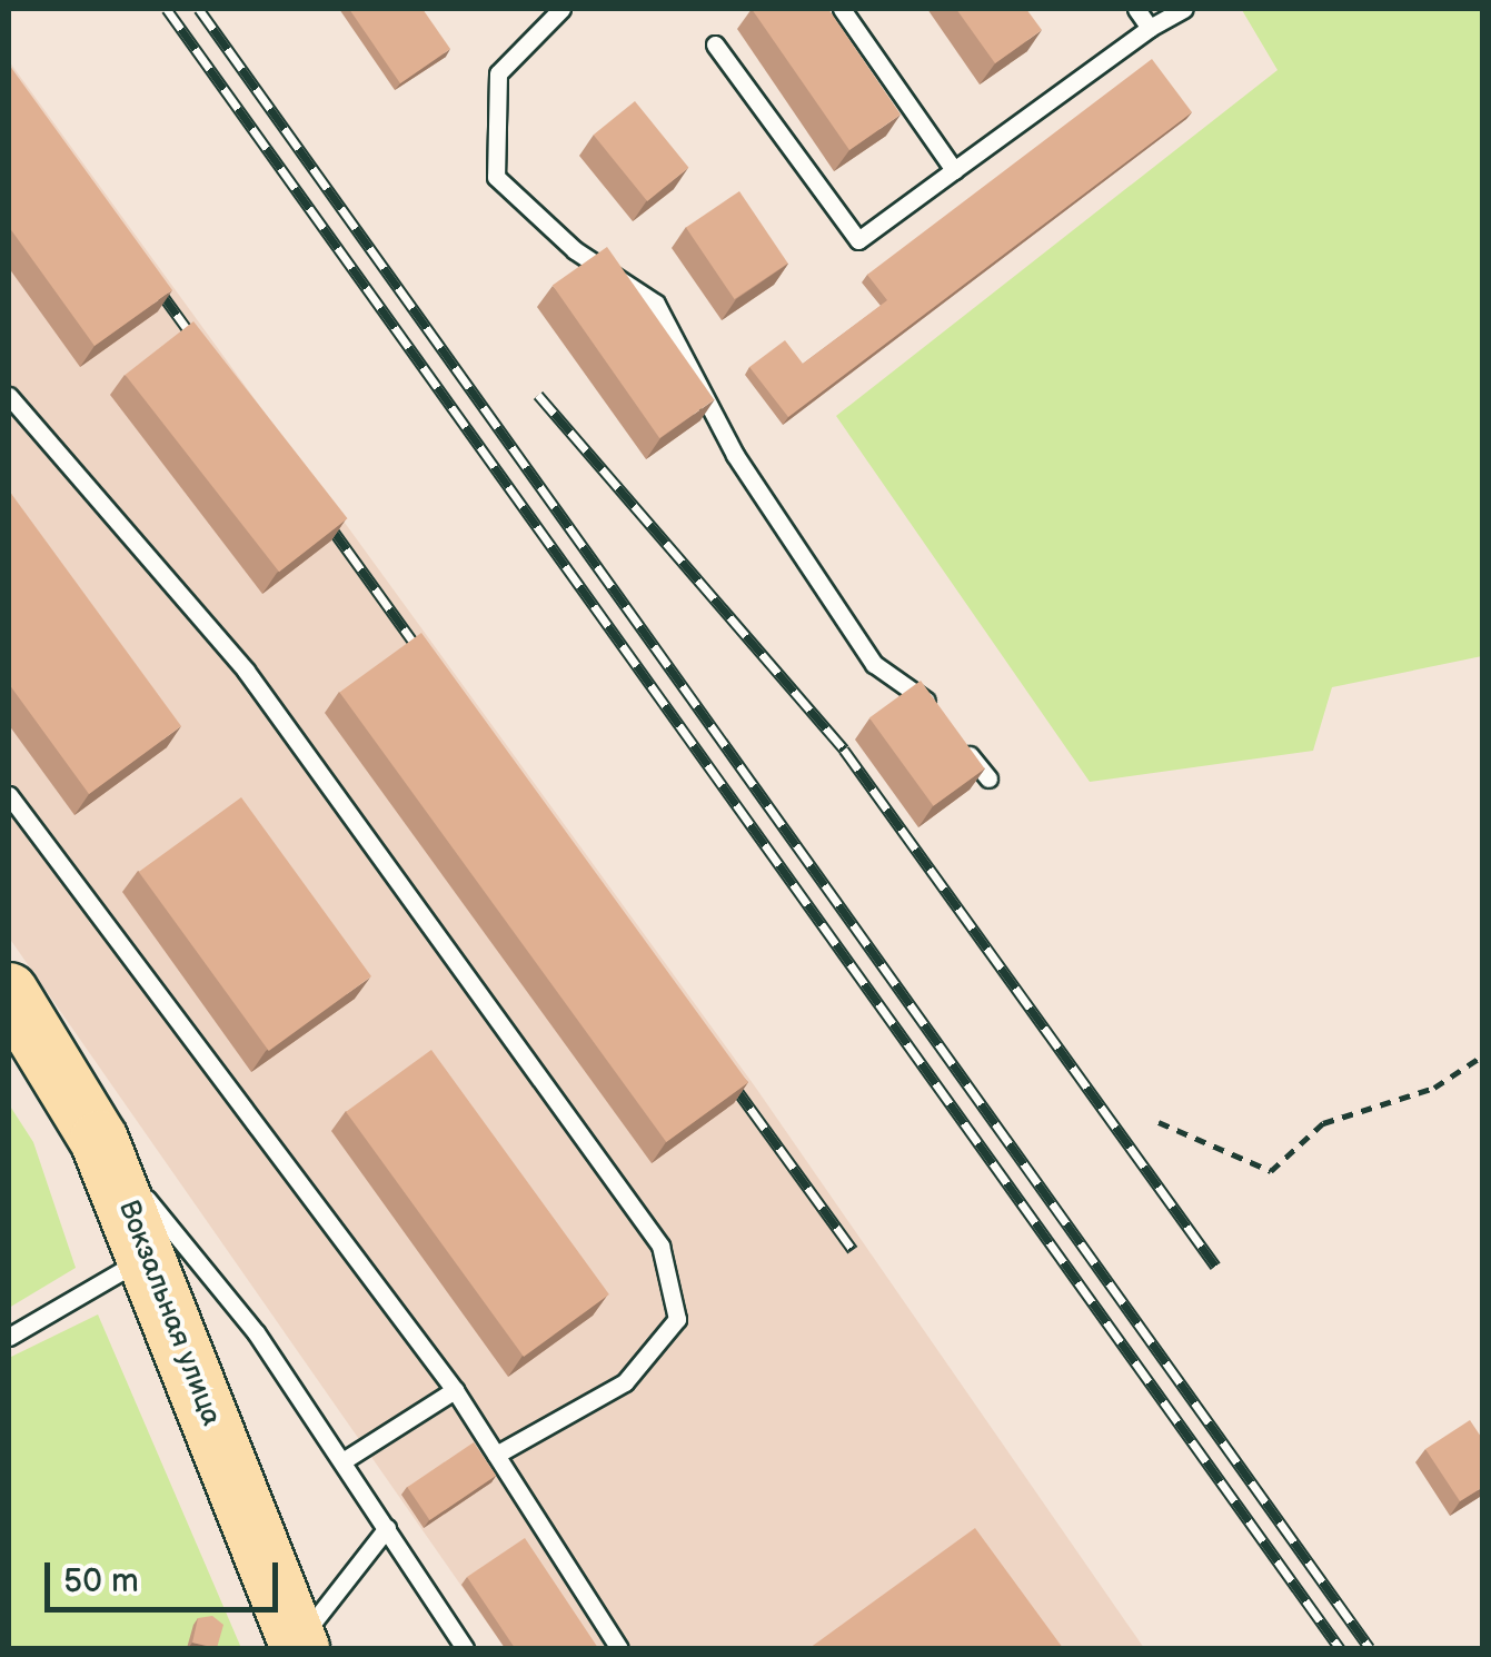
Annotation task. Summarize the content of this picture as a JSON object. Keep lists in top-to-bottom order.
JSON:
{
  "streets": {
    "main road": ["Вокзальная улица"]
  },
  "scale_bar": "50 m"
}
